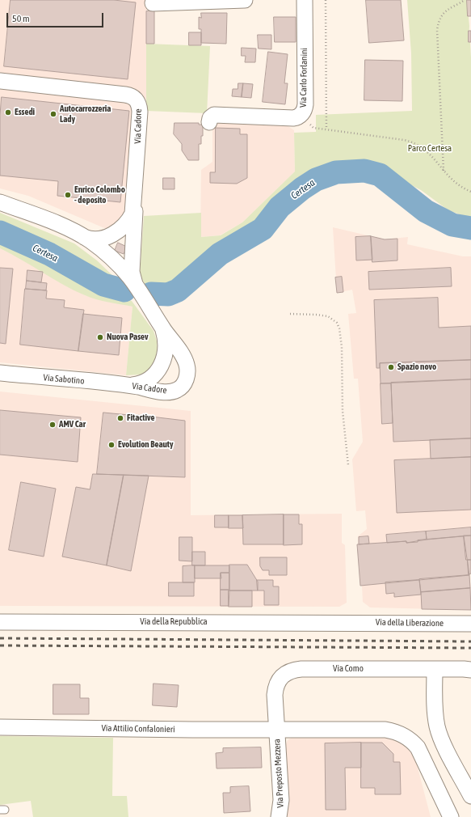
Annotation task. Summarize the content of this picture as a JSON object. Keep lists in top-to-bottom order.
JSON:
{
  "streets": {
    "street": [
      "Via Carlo Forlanini",
      "Via Cadore",
      "Via Sabotino",
      "Via della Repubblica",
      "Via della Liberazione",
      "Via Como",
      "Via Attilio Confalonieri",
      "Via Preposto Mezzera"
    ]
  },
  "crossings": [
    ["Via Cadore", "Via Sabotino"],
    ["Via della Repubblica", "Via della Liberazione"],
    ["Via Como", "Via Attilio Confalonieri"],
    ["Via Como", "Via Preposto Mezzera"],
    ["Via Attilio Confalonieri", "Via Preposto Mezzera"]
  ],
  "water": ["Certesa"],
  "parks": ["Parco Certesa"],
  "places": [
    "Essedi",
    "Autocarrozzeria Lady",
    "Enrico Colombo - deposito",
    "Nuova Pasev",
    "Spazio novo",
    "Fitactive",
    "AMV Car",
    "Evolution Beauty"
  ],
  "scale_bar": "50 m"
}
